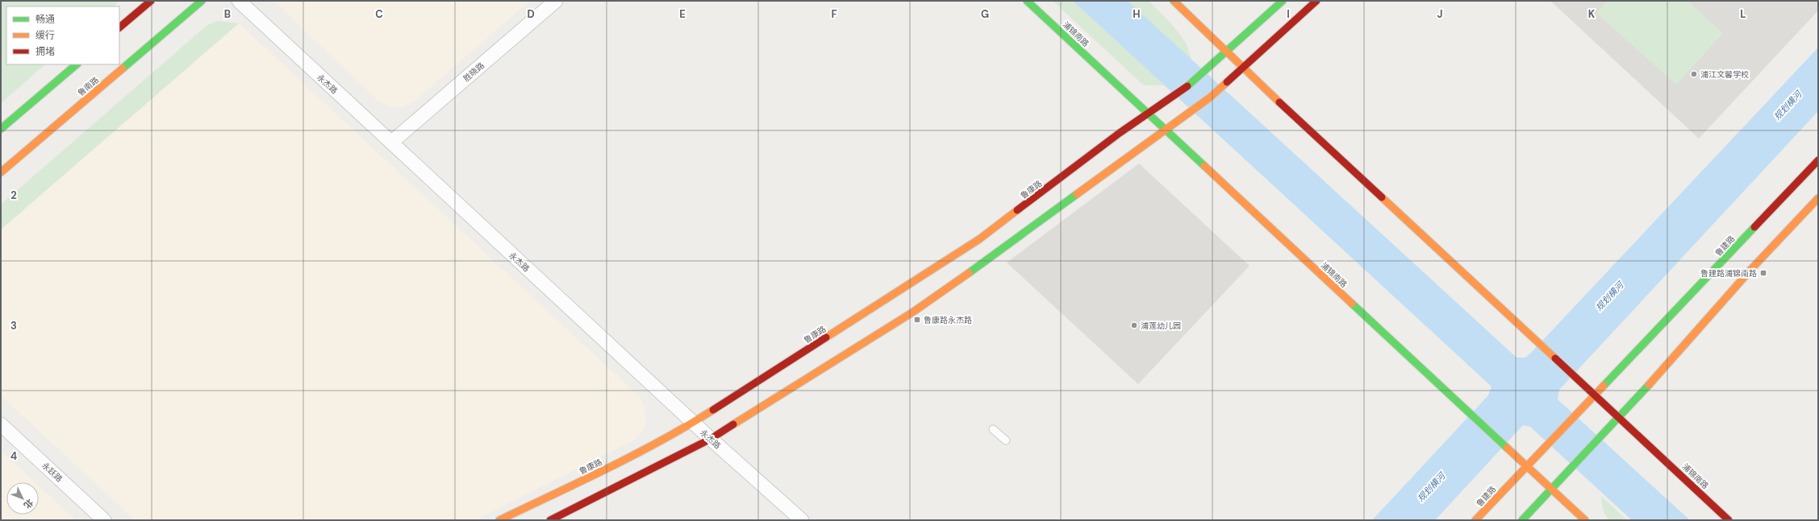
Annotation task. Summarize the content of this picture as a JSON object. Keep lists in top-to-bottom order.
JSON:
{
  "streets": {
    "street": [
      "浦锦南路",
      "胜晓路",
      "永杰路",
      "鲁南路",
      "鲁康路",
      "鲁建路",
      "永跃路"
    ]
  },
  "crossings": [
    ["浦锦南路", "鲁康路"],
    ["浦锦南路", "鲁建路"],
    ["胜晓路", "永杰路"],
    ["永杰路", "鲁康路"]
  ],
  "water": ["规划横河"],
  "places": {
    "other": ["浦江文馨学校", "浦莲幼儿园"],
    "transit": ["鲁建路浦锦南路", "鲁康路永杰路"]
  },
  "legend": ["畅通", "缓行", "拥堵"],
  "north": "bottom right",
  "grid": {
    "columns": [
      "B",
      "C",
      "D",
      "E",
      "F",
      "G",
      "H",
      "I",
      "J",
      "K",
      "L"
    ],
    "rows": ["2", "3", "4"]
  }
}
